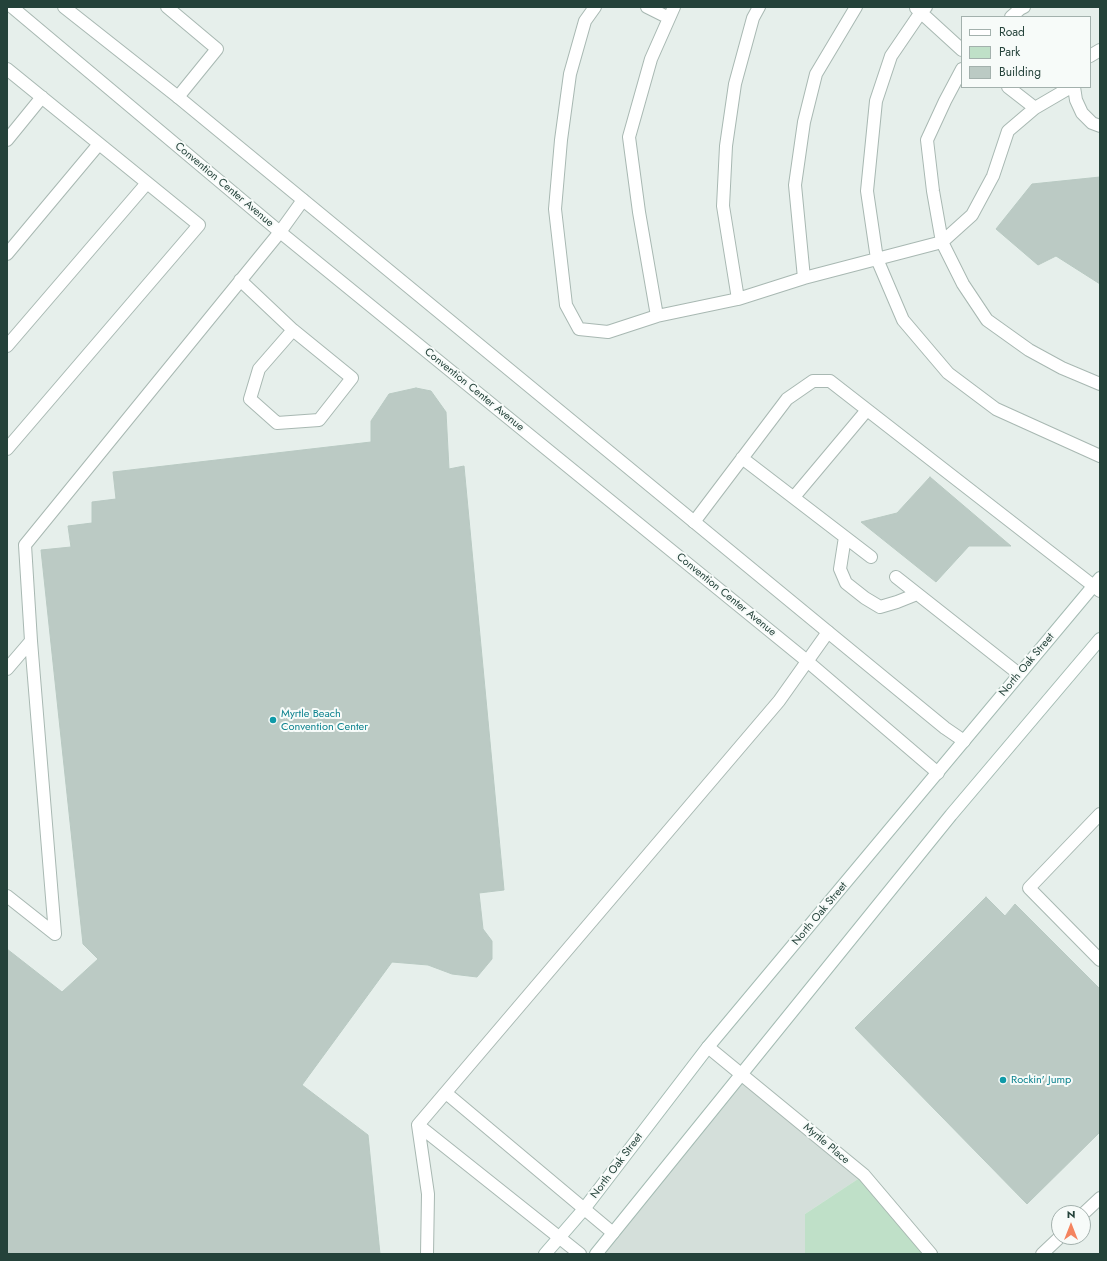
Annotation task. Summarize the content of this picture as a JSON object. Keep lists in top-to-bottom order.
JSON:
{
  "streets": {
    "street": ["Convention Center Avenue", "North Oak Street", "Myrtle Place"]
  },
  "crossings": [
    ["Convention Center Avenue", "North Oak Street"],
    ["North Oak Street", "Myrtle Place"]
  ],
  "places": ["Myrtle Beach Convention Center", "Rockin' Jump"],
  "legend": ["Road", "Park", "Building"],
  "north": "top"
}
